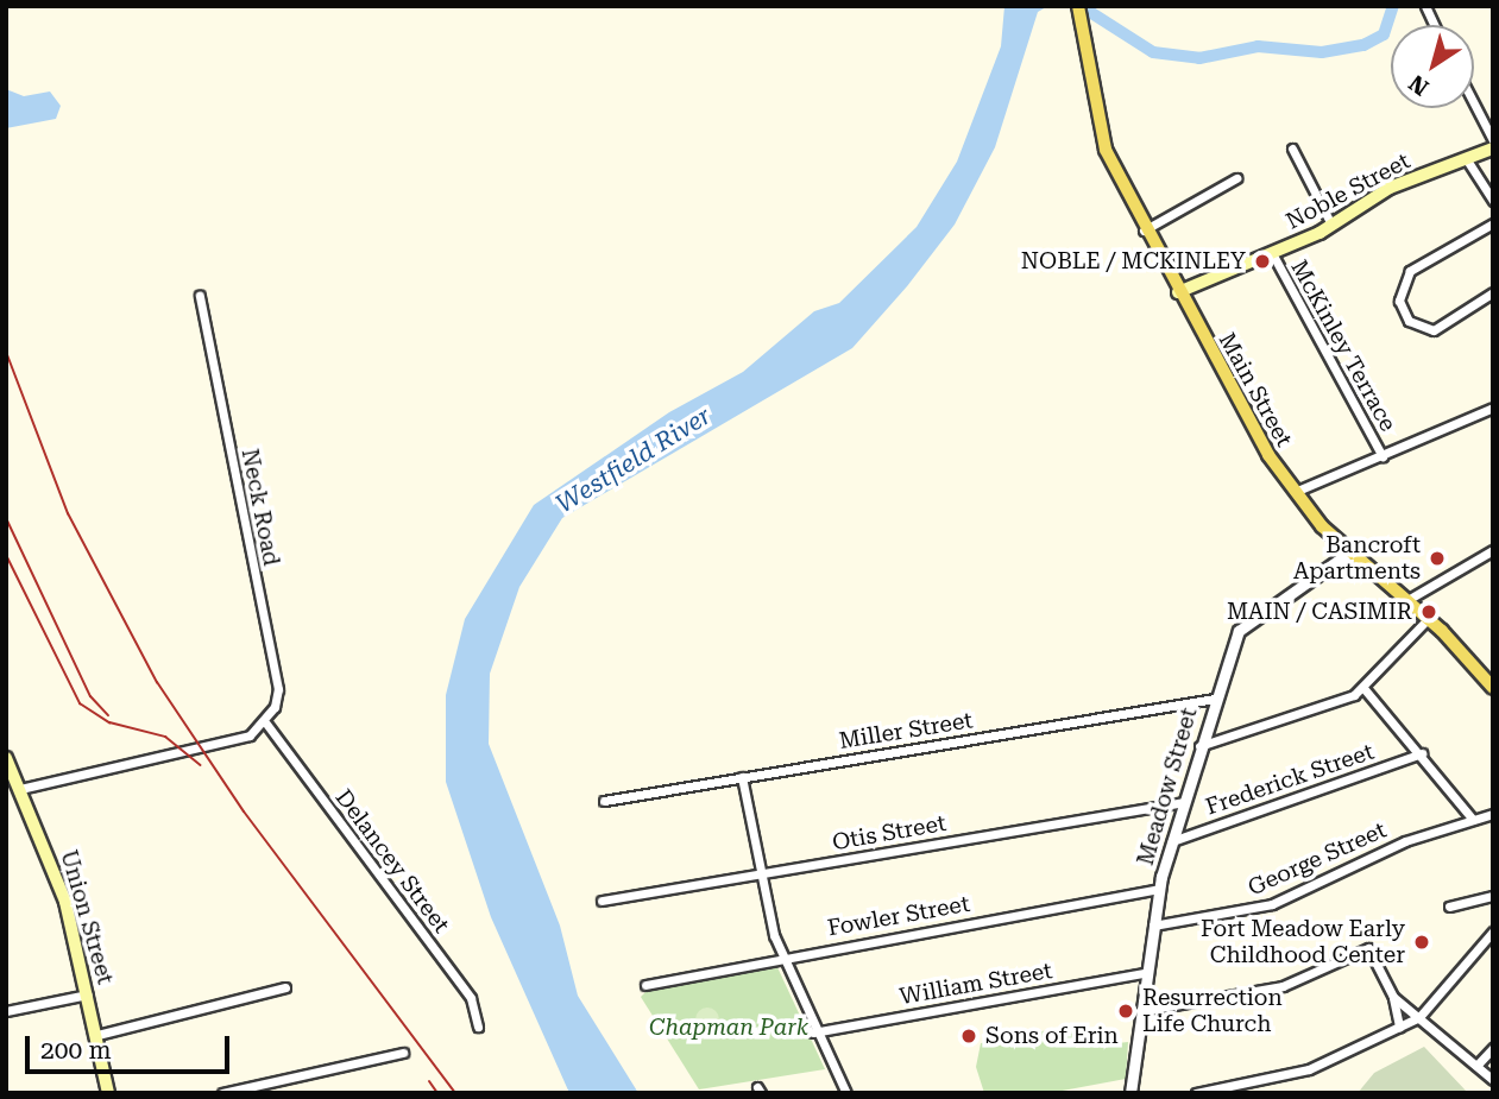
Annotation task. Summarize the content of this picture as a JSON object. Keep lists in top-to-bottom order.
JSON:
{
  "streets": {
    "main road": ["Noble Street", "Main Street", "Union Street"],
    "street": [
      "McKinley Terrace",
      "Neck Road",
      "Miller Street",
      "Frederick Street",
      "Meadow Street",
      "Otis Street",
      "George Street",
      "Delancey Street",
      "Fowler Street",
      "William Street"
    ]
  },
  "crossings": [
    ["Noble Street", "McKinley Terrace"],
    ["Noble Street", "Main Street"],
    ["Main Street", "Meadow Street"],
    ["Neck Road", "Delancey Street"],
    ["Miller Street", "Meadow Street"],
    ["Frederick Street", "Meadow Street"],
    ["Meadow Street", "Otis Street"],
    ["Meadow Street", "George Street"],
    ["Meadow Street", "Fowler Street"],
    ["Meadow Street", "William Street"]
  ],
  "water": ["Westfield River"],
  "parks": ["Chapman Park"],
  "places": [
    "NOBLE / MCKINLEY",
    "Bancroft Apartments",
    "MAIN / CASIMIR",
    "Fort Meadow Early Childhood Center",
    "Resurrection Life Church",
    "Sons of Erin"
  ],
  "scale_bar": "200 m",
  "north": "bottom left"
}
